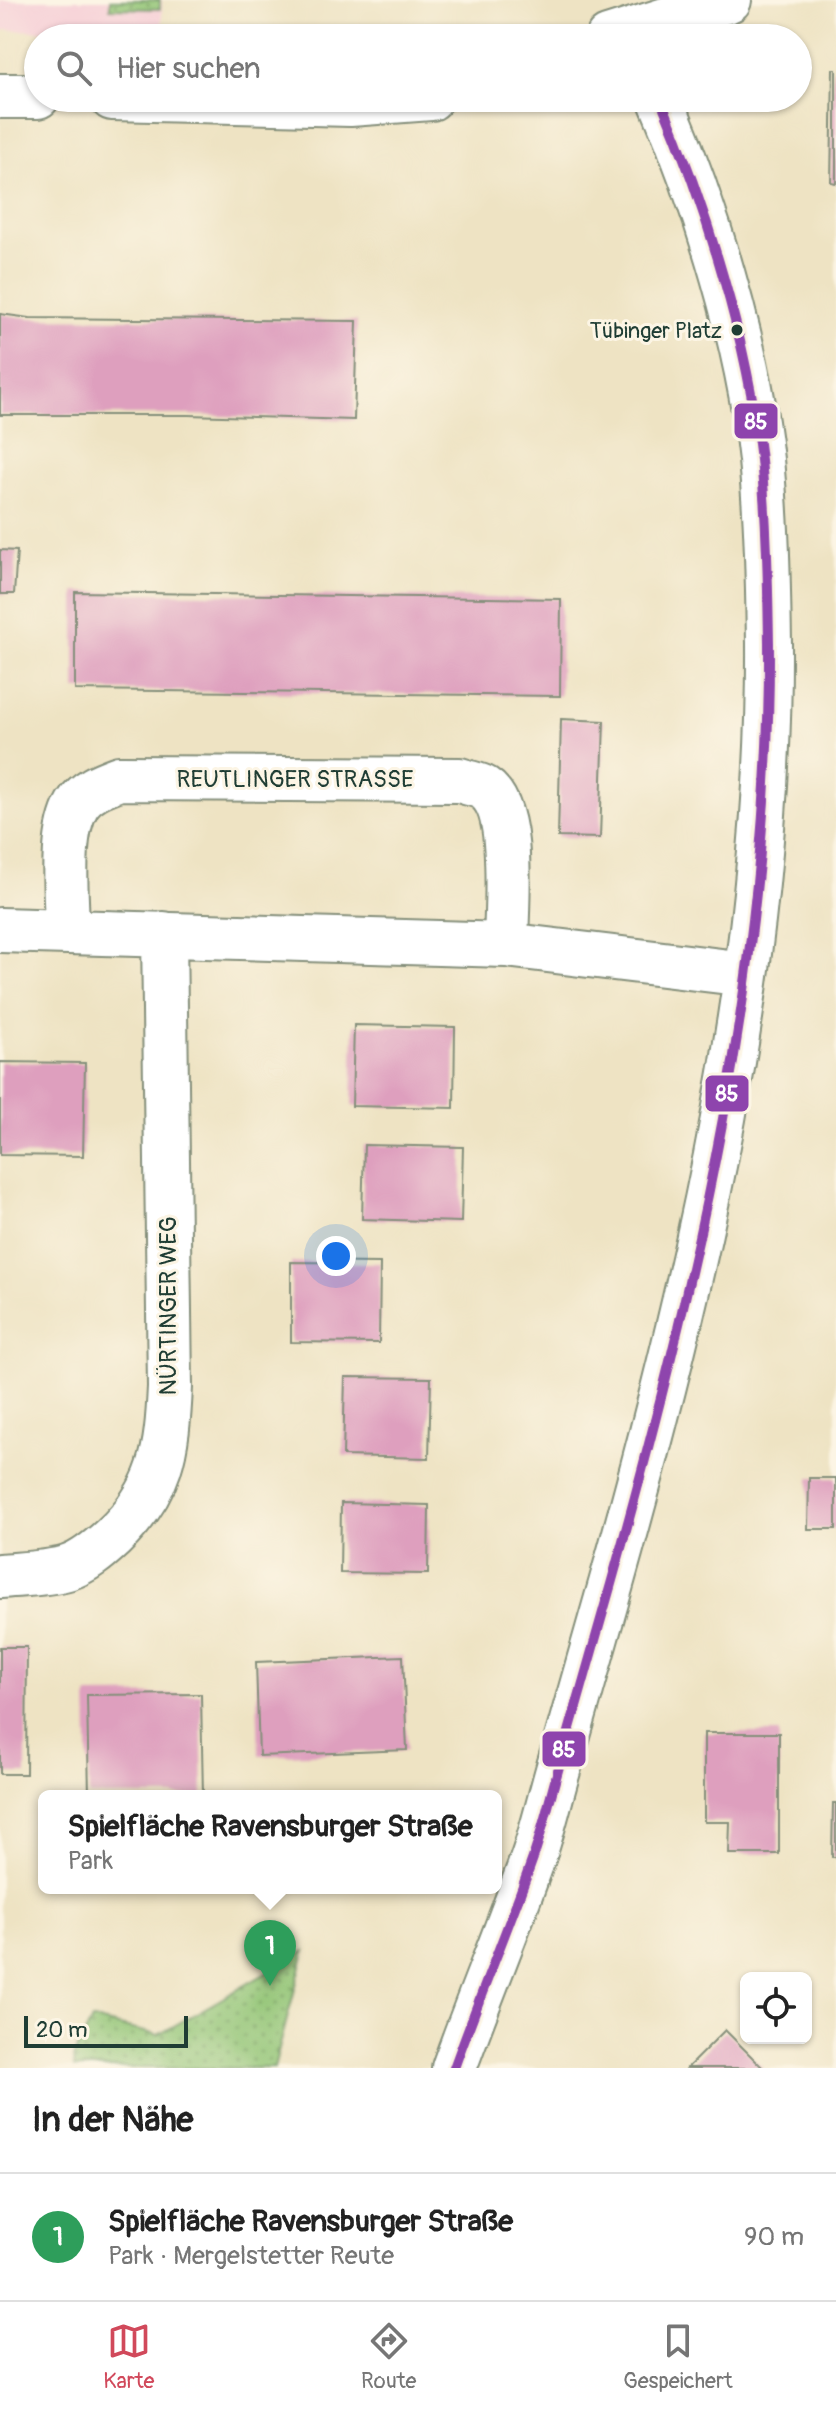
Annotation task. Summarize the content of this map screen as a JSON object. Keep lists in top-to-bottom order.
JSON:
{
  "streets": {
    "street": ["REUTLINGER STRASSE", "NÜRTINGER WEG"]
  },
  "places": ["Tübinger Platz"],
  "lines": ["transit line 85"],
  "scale_bar": "20 m",
  "page": {
    "search": "Hier suchen",
    "popup": ["Spielfläche Ravensburger Straße", "Park"],
    "pins": "1",
    "scale": "20 m",
    "heading": "In der Nähe",
    "list": [
      {
        "mark": "1",
        "name": "Spielfläche Ravensburger Straße",
        "note": "Park · Mergelstetter Reute",
        "value": "90 m"
      }
    ],
    "nav": ["Karte", "Route", "Gespeichert"]
  }
}
